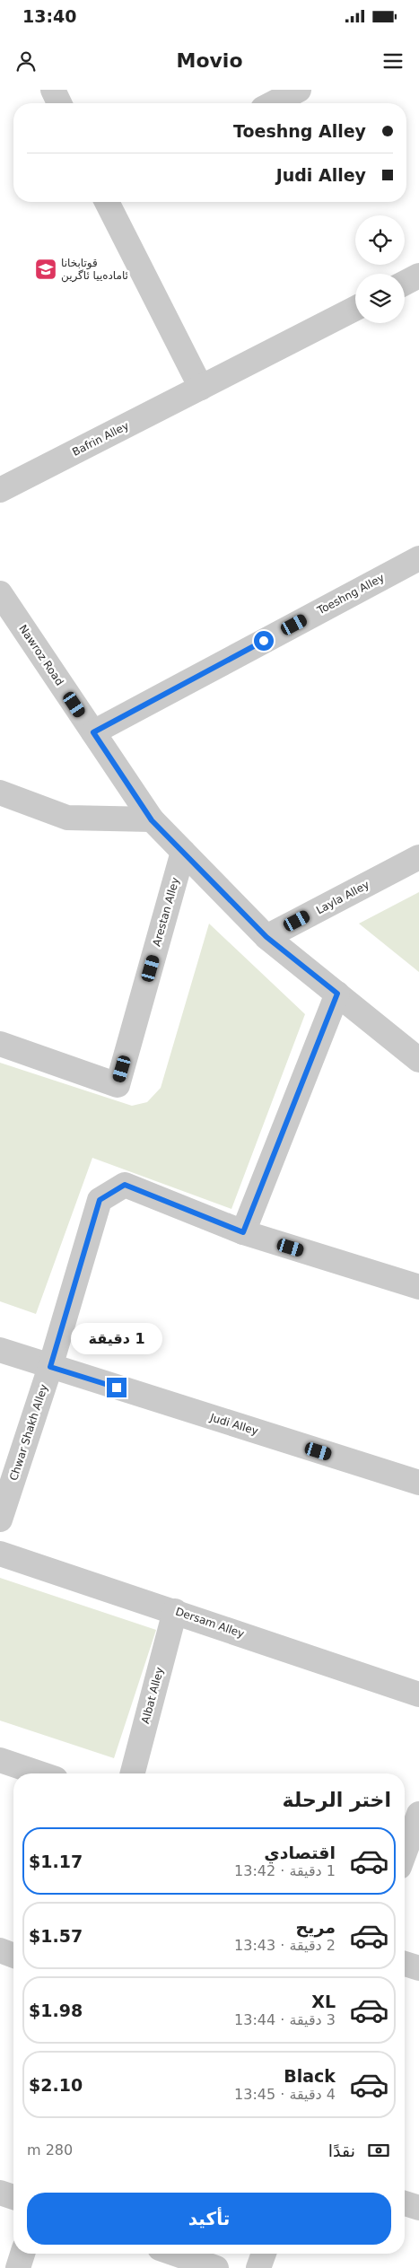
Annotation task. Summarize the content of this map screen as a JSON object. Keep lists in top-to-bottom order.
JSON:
{
  "streets": {
    "street": [
      "Bafrin Alley",
      "Toeshng Alley",
      "Nawroz Road",
      "Layla Alley",
      "Arestan Alley",
      "Judi Alley",
      "Chwar Shakh Alley",
      "Dersam Alley",
      "Albat Alley"
    ]
  },
  "crossings": [
    ["Toeshng Alley", "Nawroz Road"],
    ["Nawroz Road", "Layla Alley"],
    ["Nawroz Road", "Arestan Alley"],
    ["Judi Alley", "Chwar Shakh Alley"],
    ["Dersam Alley", "Albat Alley"]
  ],
  "places": {
    "school or university": ["قوتابخانا ئامادەییا ئاگرین"]
  },
  "page": {
    "status": "13:40",
    "header": "Movio",
    "banner": ["Toeshng Alley", "Judi Alley"],
    "bubble": "1 دقيقة",
    "heading": "اختر الرحلة",
    "list": [
      {
        "name": "اقتصادي",
        "note": "1 دقيقة · 13:42",
        "value": "$1.17"
      },
      {
        "name": "مريح",
        "note": "2 دقيقة · 13:43",
        "value": "$1.57"
      },
      {
        "name": "XL",
        "note": "3 دقيقة · 13:44",
        "value": "$1.98"
      },
      {
        "name": "Black",
        "note": "4 دقيقة · 13:45",
        "value": "$2.10"
      }
    ],
    "pay": ["نقدًا", "280 m"],
    "buttons": "تأكيد"
  }
}
